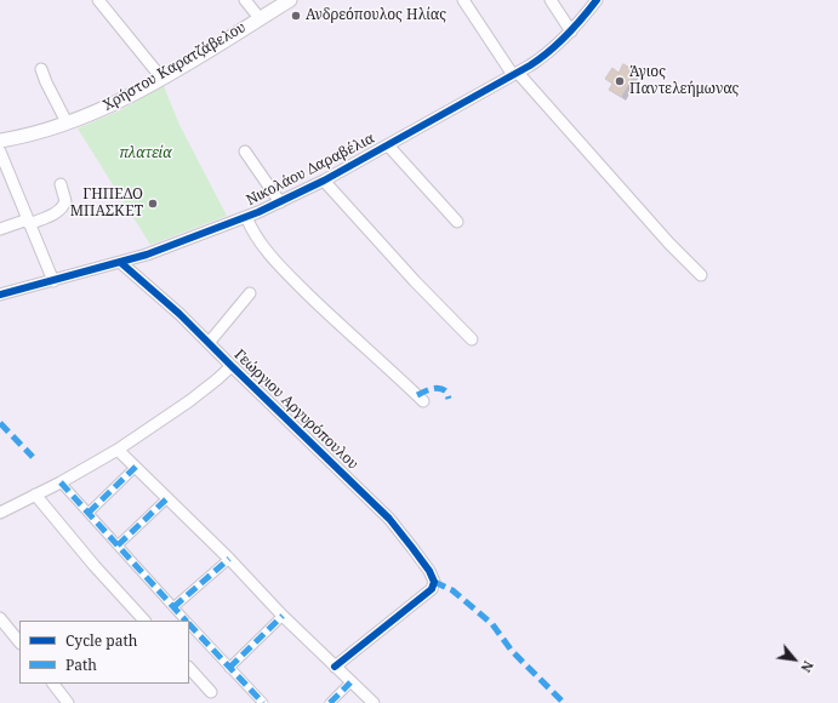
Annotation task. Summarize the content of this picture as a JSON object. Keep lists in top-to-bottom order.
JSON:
{
  "streets": {
    "street": ["Χρήστου Καρατζάβελου", "Νικολάου Δαραβέλια", "Γεώργιου Αργυρόπουλου"]
  },
  "crossings": [
    ["Νικολάου Δαραβέλια", "Γεώργιου Αργυρόπουλου"]
  ],
  "parks": ["πλατεία"],
  "places": ["Ανδρεόπουλος Ηλίας", "Άγιος Παντελεήμωνας", "ΓΗΠΕΔΟ ΜΠΑΣΚΕΤ"],
  "legend": ["Cycle path", "Path"],
  "north": "bottom right"
}
